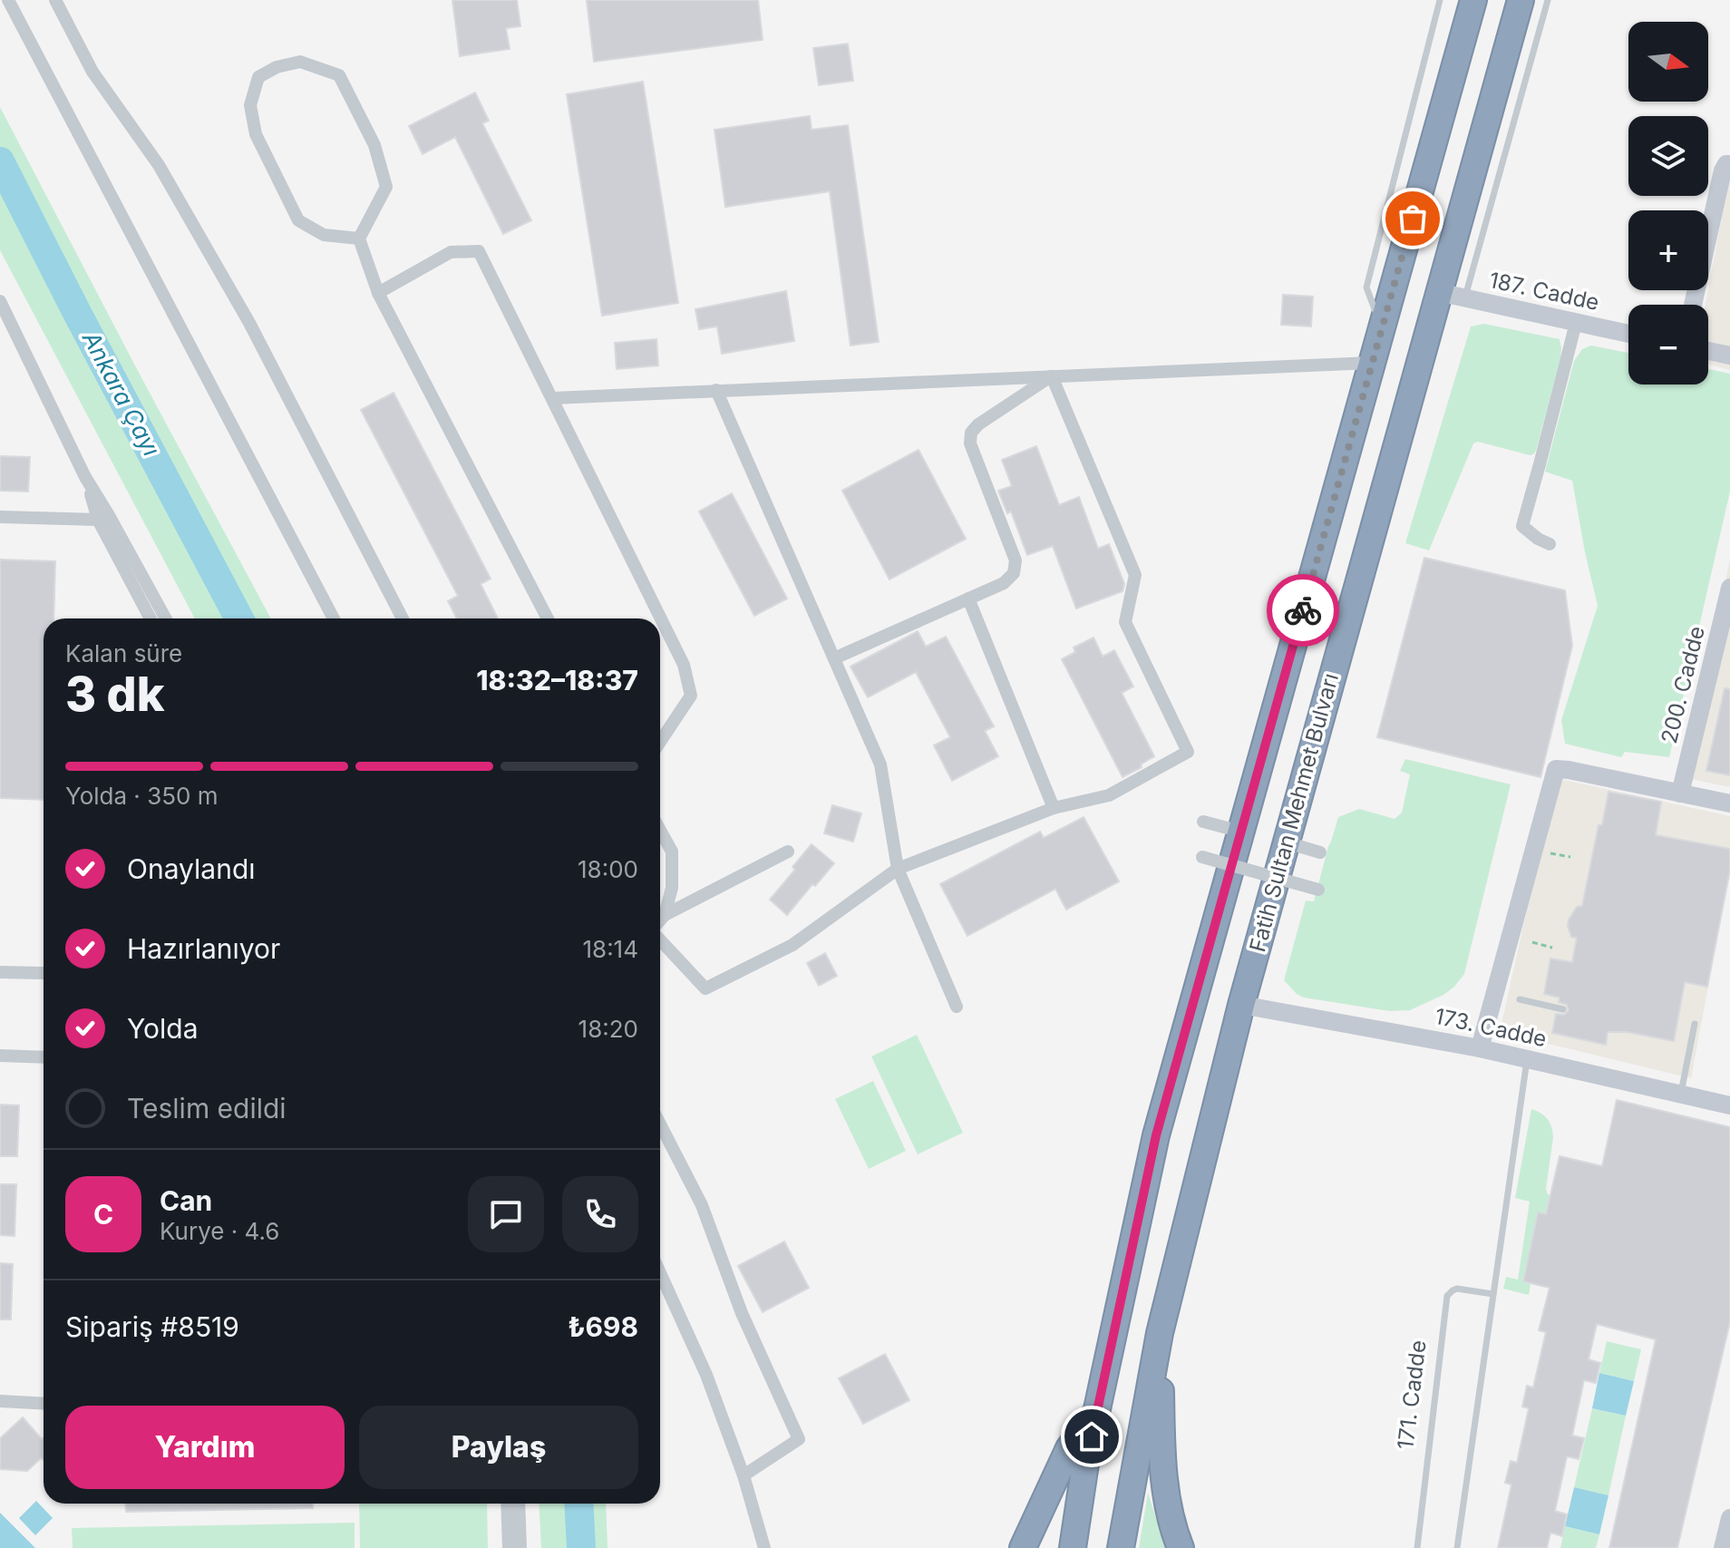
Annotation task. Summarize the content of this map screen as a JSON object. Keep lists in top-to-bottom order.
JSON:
{
  "streets": {
    "highway": ["Fatih Sultan Mehmet Bulvarı"],
    "street": ["187. Cadde", "200. Cadde", "173. Cadde"],
    "lane": ["171. Cadde"]
  },
  "crossings": [
    ["187. Cadde", "Fatih Sultan Mehmet Bulvarı"],
    ["Fatih Sultan Mehmet Bulvarı", "173. Cadde"]
  ],
  "water": ["Ankara Çayı"],
  "north": "right",
  "page": {
    "map_buttons": ["+", "−"],
    "heading": ["3 dk", "Kalan süre", "18:32–18:37"],
    "panel": [
      "Can",
      "Kurye · 4.6",
      "Sipariş #8519",
      "₺698"
    ],
    "bar": "Yolda · 350 m",
    "list": [
      ["Onaylandı", "18:00"],
      ["Hazırlanıyor", "18:14"],
      ["Yolda", "18:20"],
      "Teslim edildi"
    ],
    "round": "C",
    "buttons": ["Yardım", "Paylaş"]
  }
}
